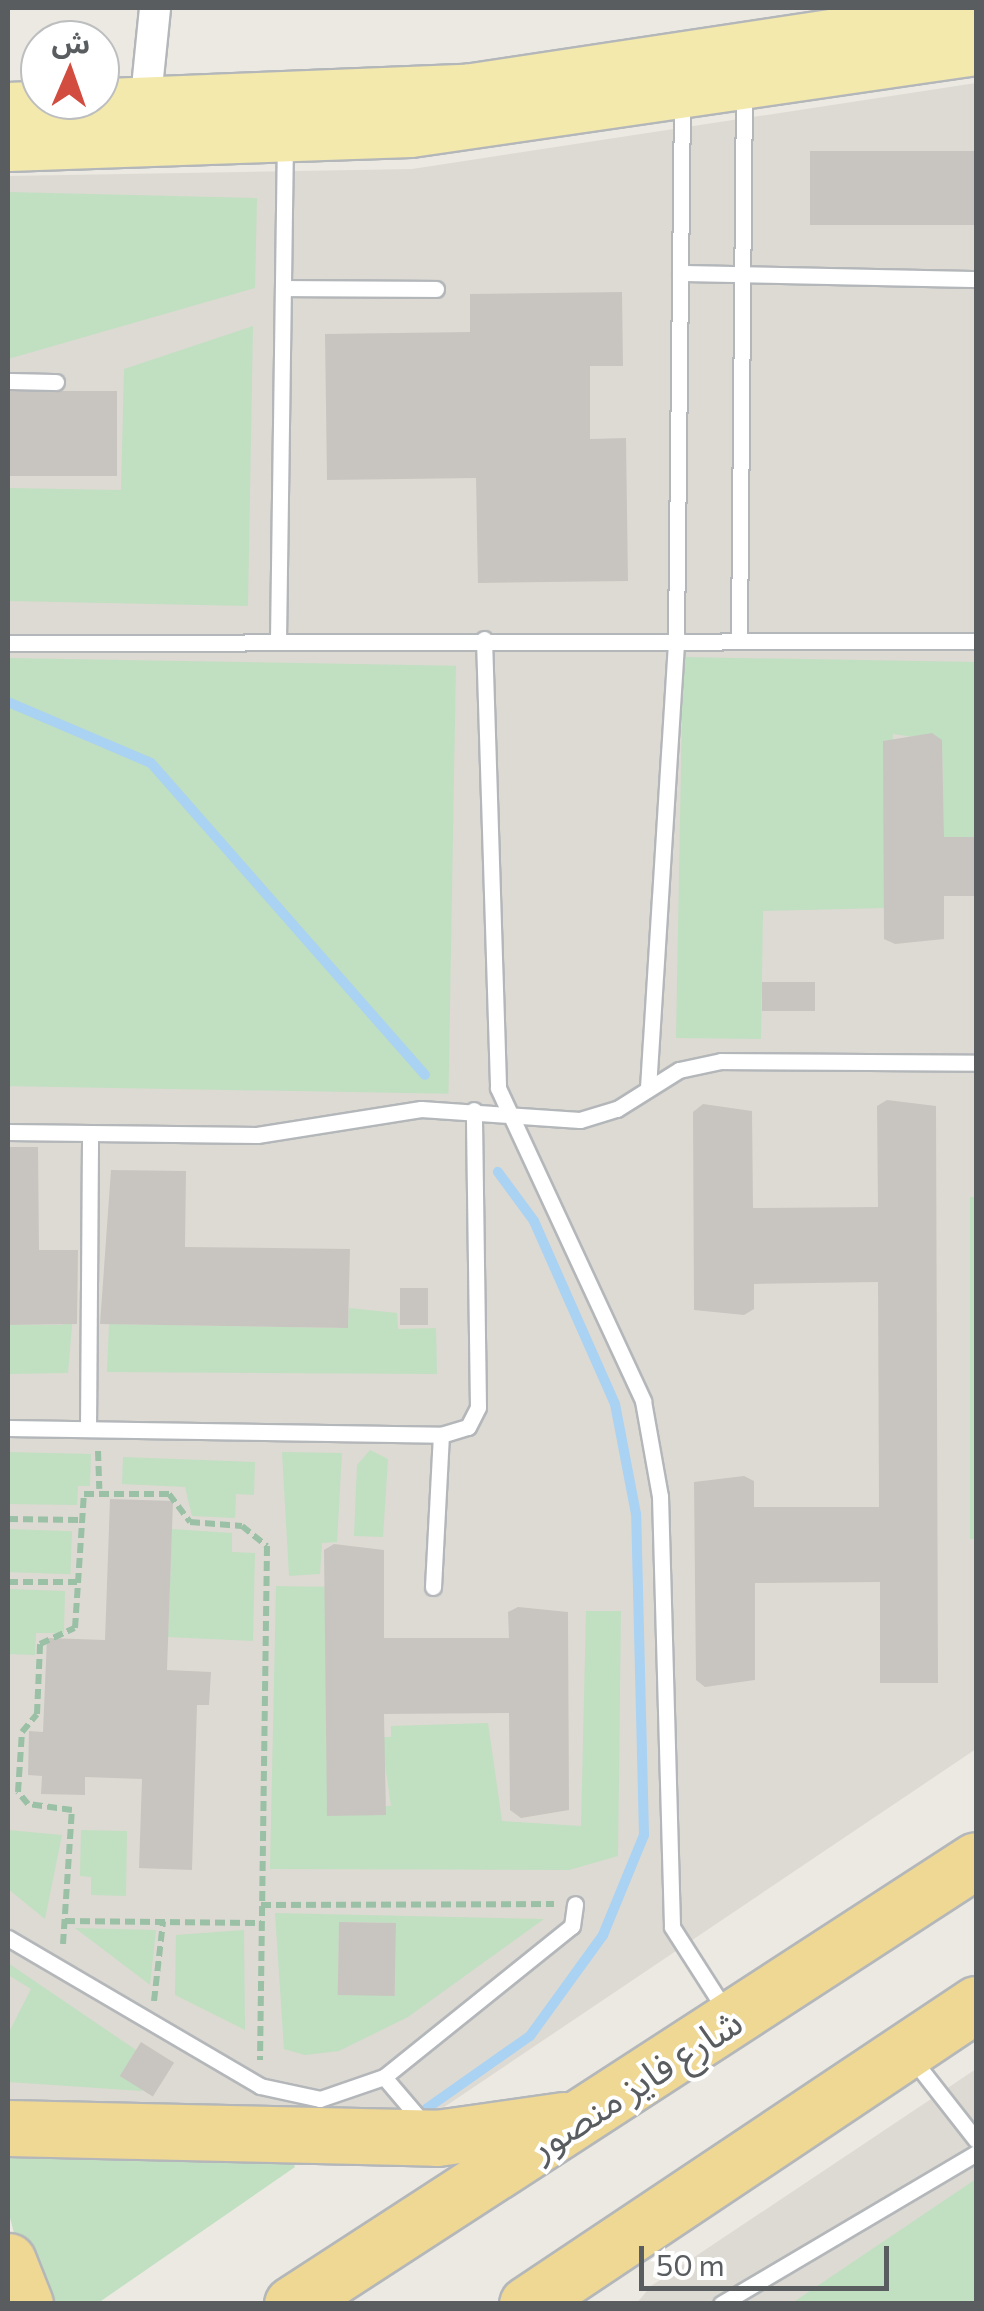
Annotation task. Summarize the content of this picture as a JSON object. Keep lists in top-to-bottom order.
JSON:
{
  "streets": {
    "highway": ["شارع فايز منصور"]
  },
  "scale_bar": "50 m",
  "north": "top"
}
